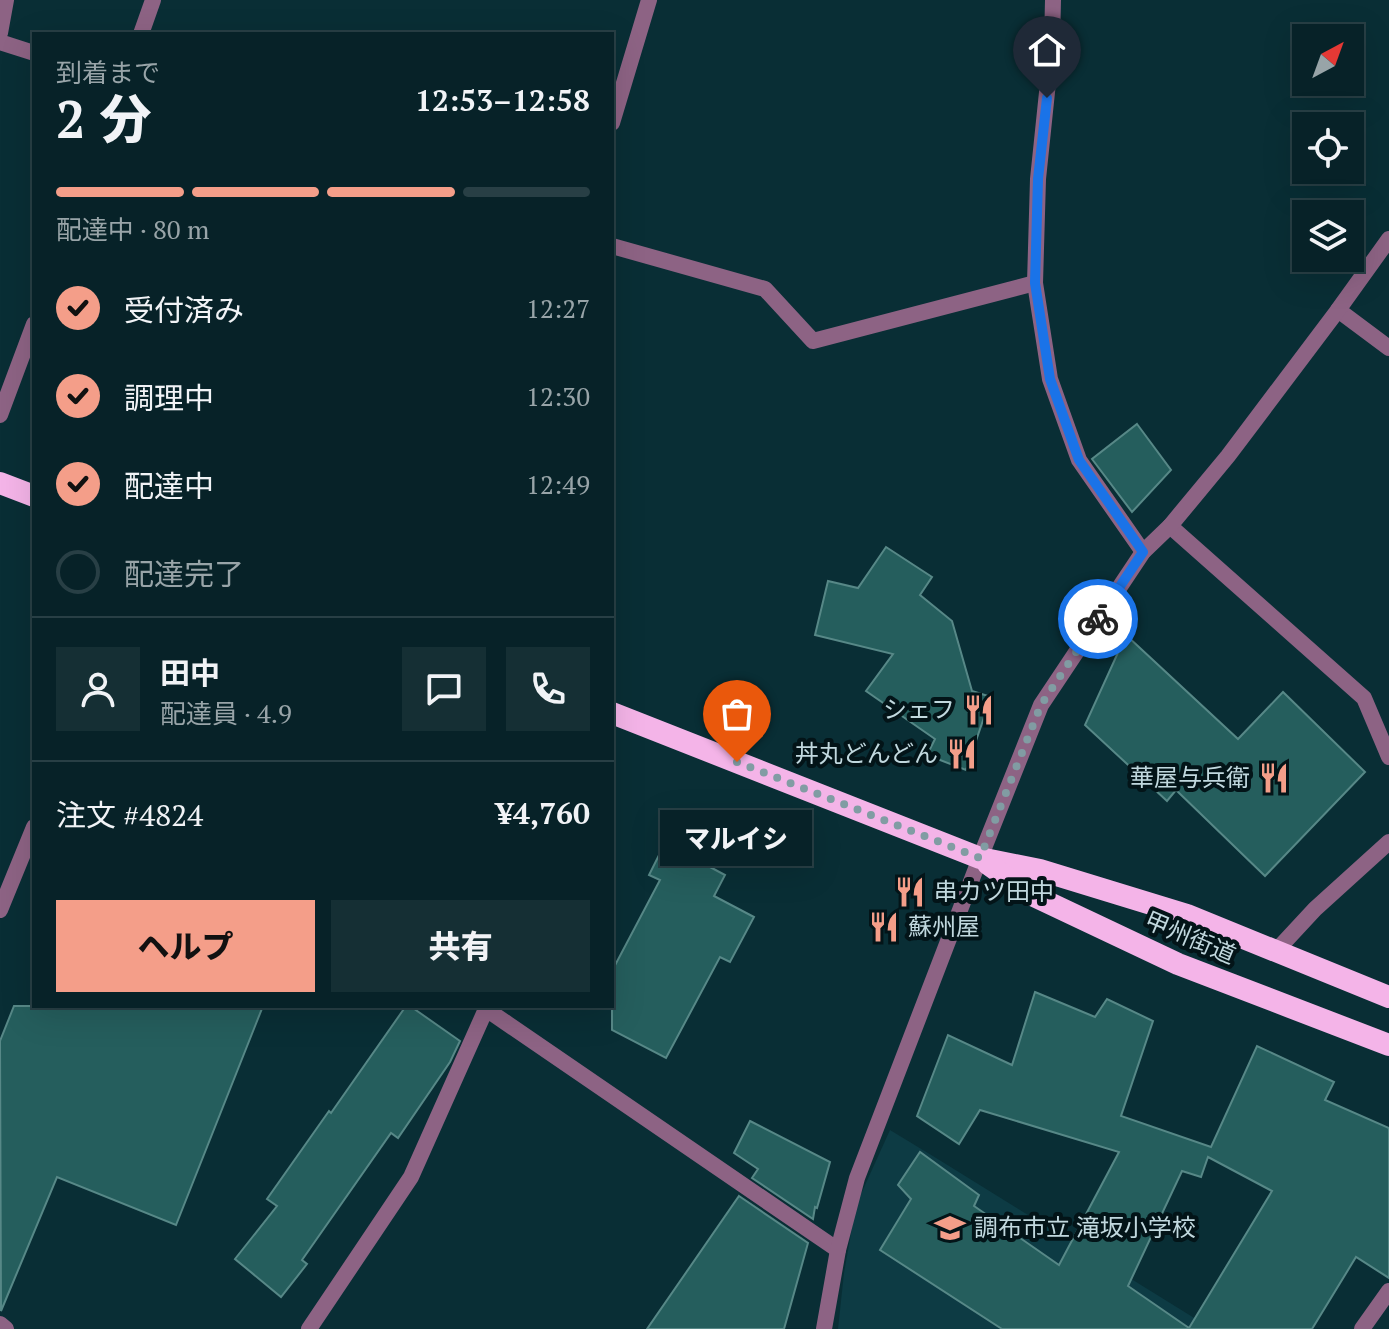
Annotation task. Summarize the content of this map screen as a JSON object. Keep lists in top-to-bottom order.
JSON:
{
  "streets": {
    "highway": ["甲州街道"]
  },
  "places": {
    "restaurant": [
      "シェフ",
      "丼丸どんどん",
      "華屋与兵衛",
      "串カツ田中",
      "蘇州屋"
    ],
    "other": ["マルイシ"],
    "school or university": ["調布市立 滝坂小学校"]
  },
  "north": "top right",
  "page": {
    "heading": ["2 分", "到着まで", "12:53–12:58"],
    "panel": [
      "田中",
      "配達員 · 4.9",
      "注文 #4824",
      "¥4,760"
    ],
    "bar": "配達中 · 80 m",
    "list": [
      ["受付済み", "12:27"],
      ["調理中", "12:30"],
      ["配達中", "12:49"],
      "配達完了"
    ],
    "bubble": "マルイシ",
    "buttons": ["ヘルプ", "共有"]
  }
}
